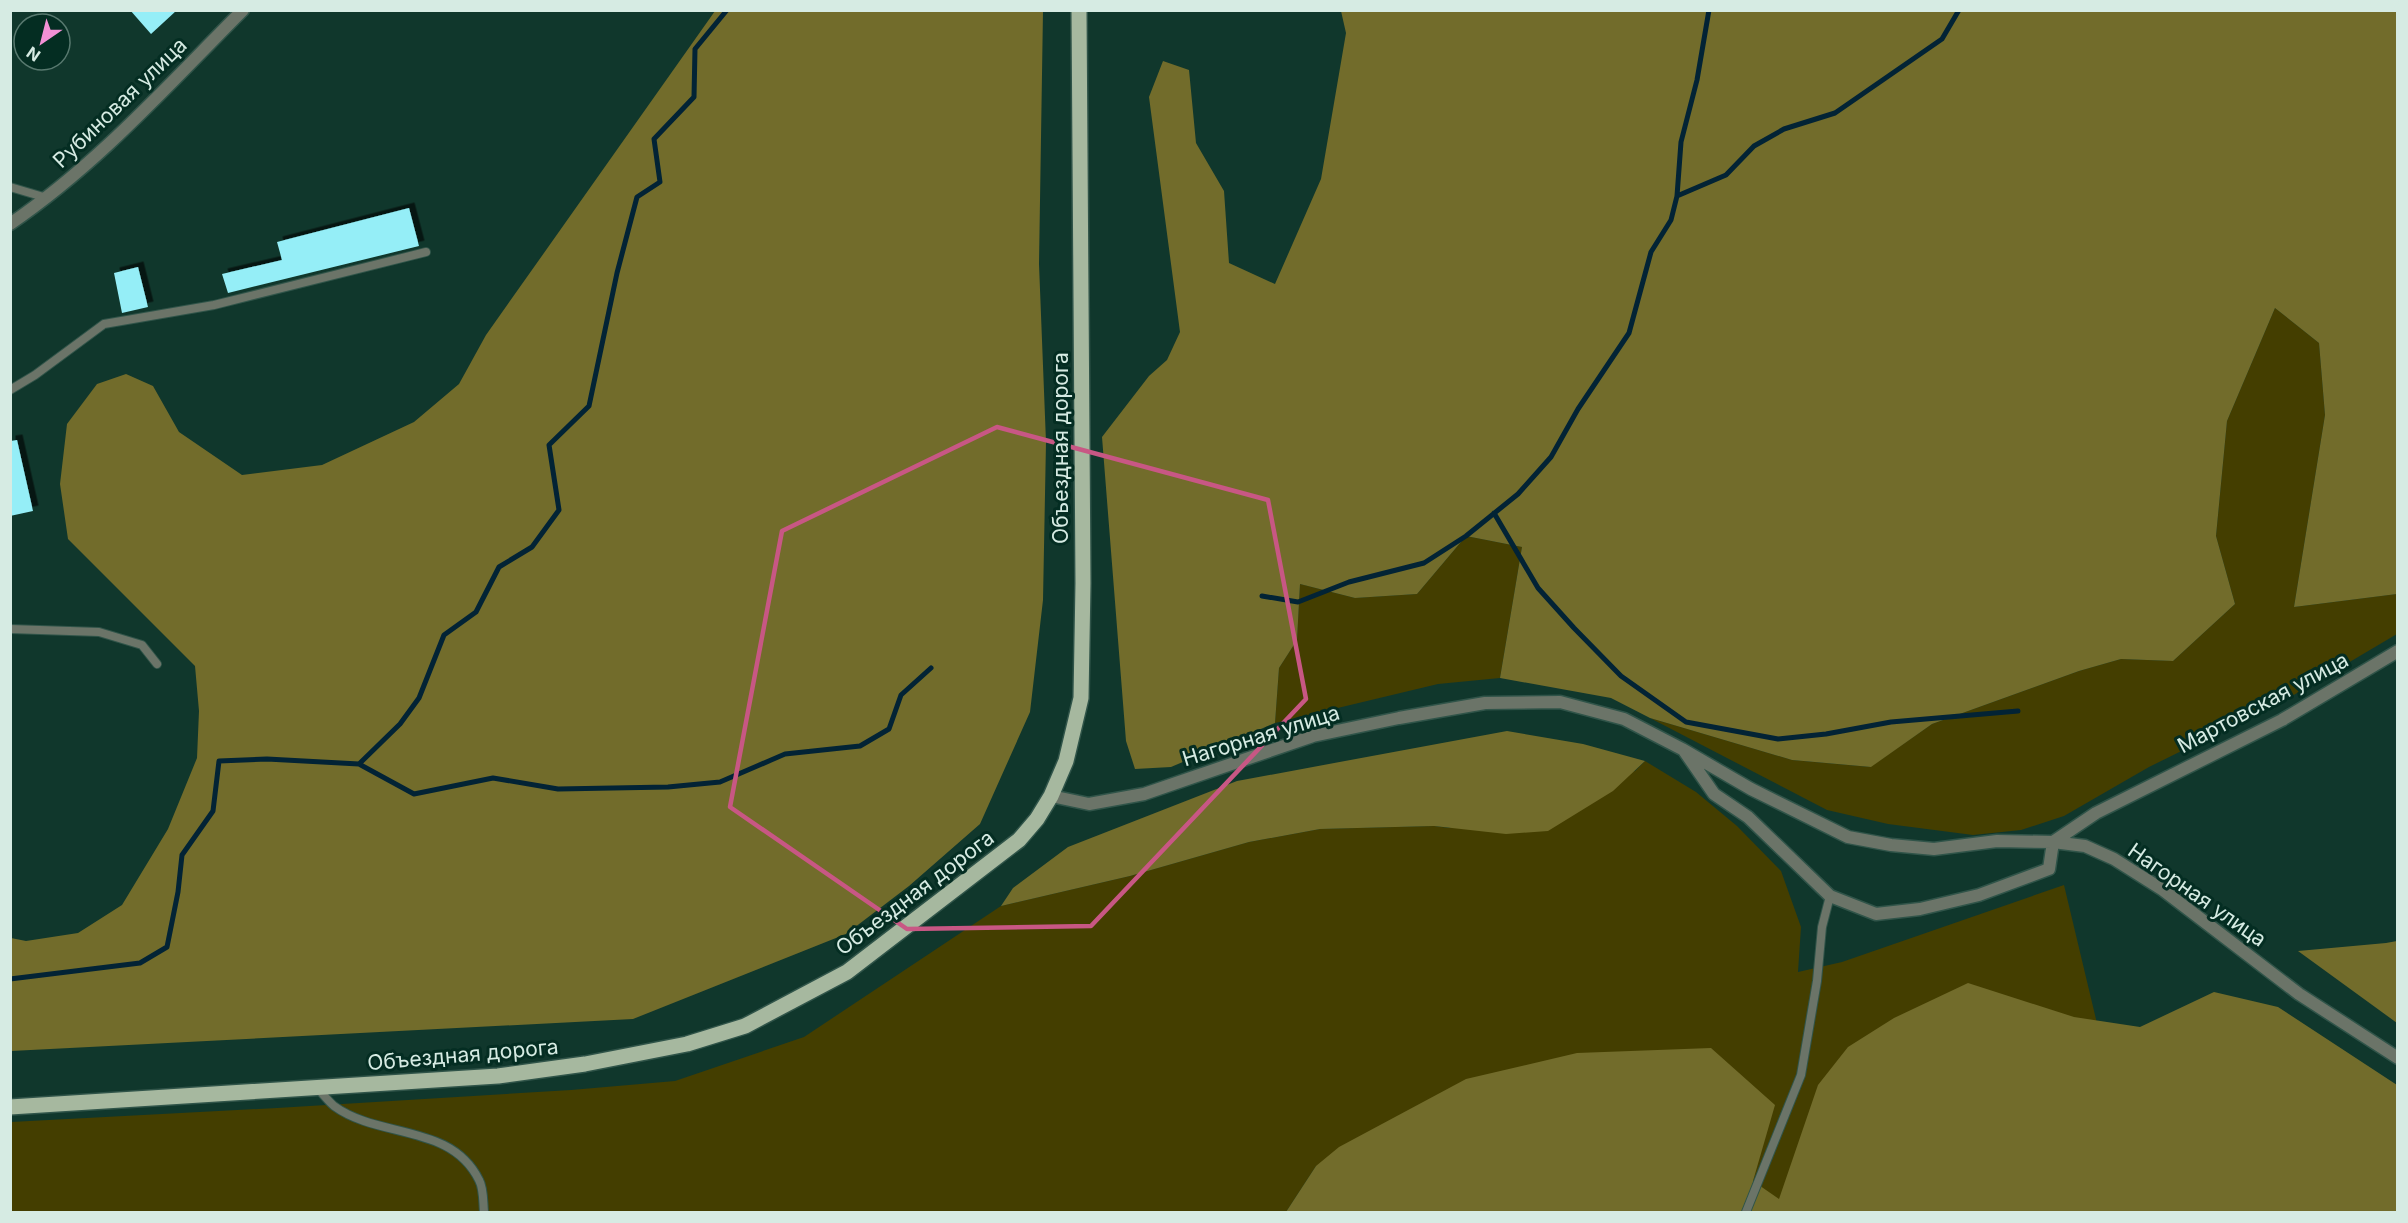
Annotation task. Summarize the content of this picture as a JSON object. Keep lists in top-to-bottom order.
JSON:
{
  "streets": {
    "main road": ["Объездная дорога"],
    "street": ["Рубиновая улица", "Мартовская улица", "Нагорная улица"]
  },
  "crossings": [
    ["Объездная дорога", "Нагорная улица"],
    ["Мартовская улица", "Нагорная улица"]
  ],
  "north": "bottom left"
}
